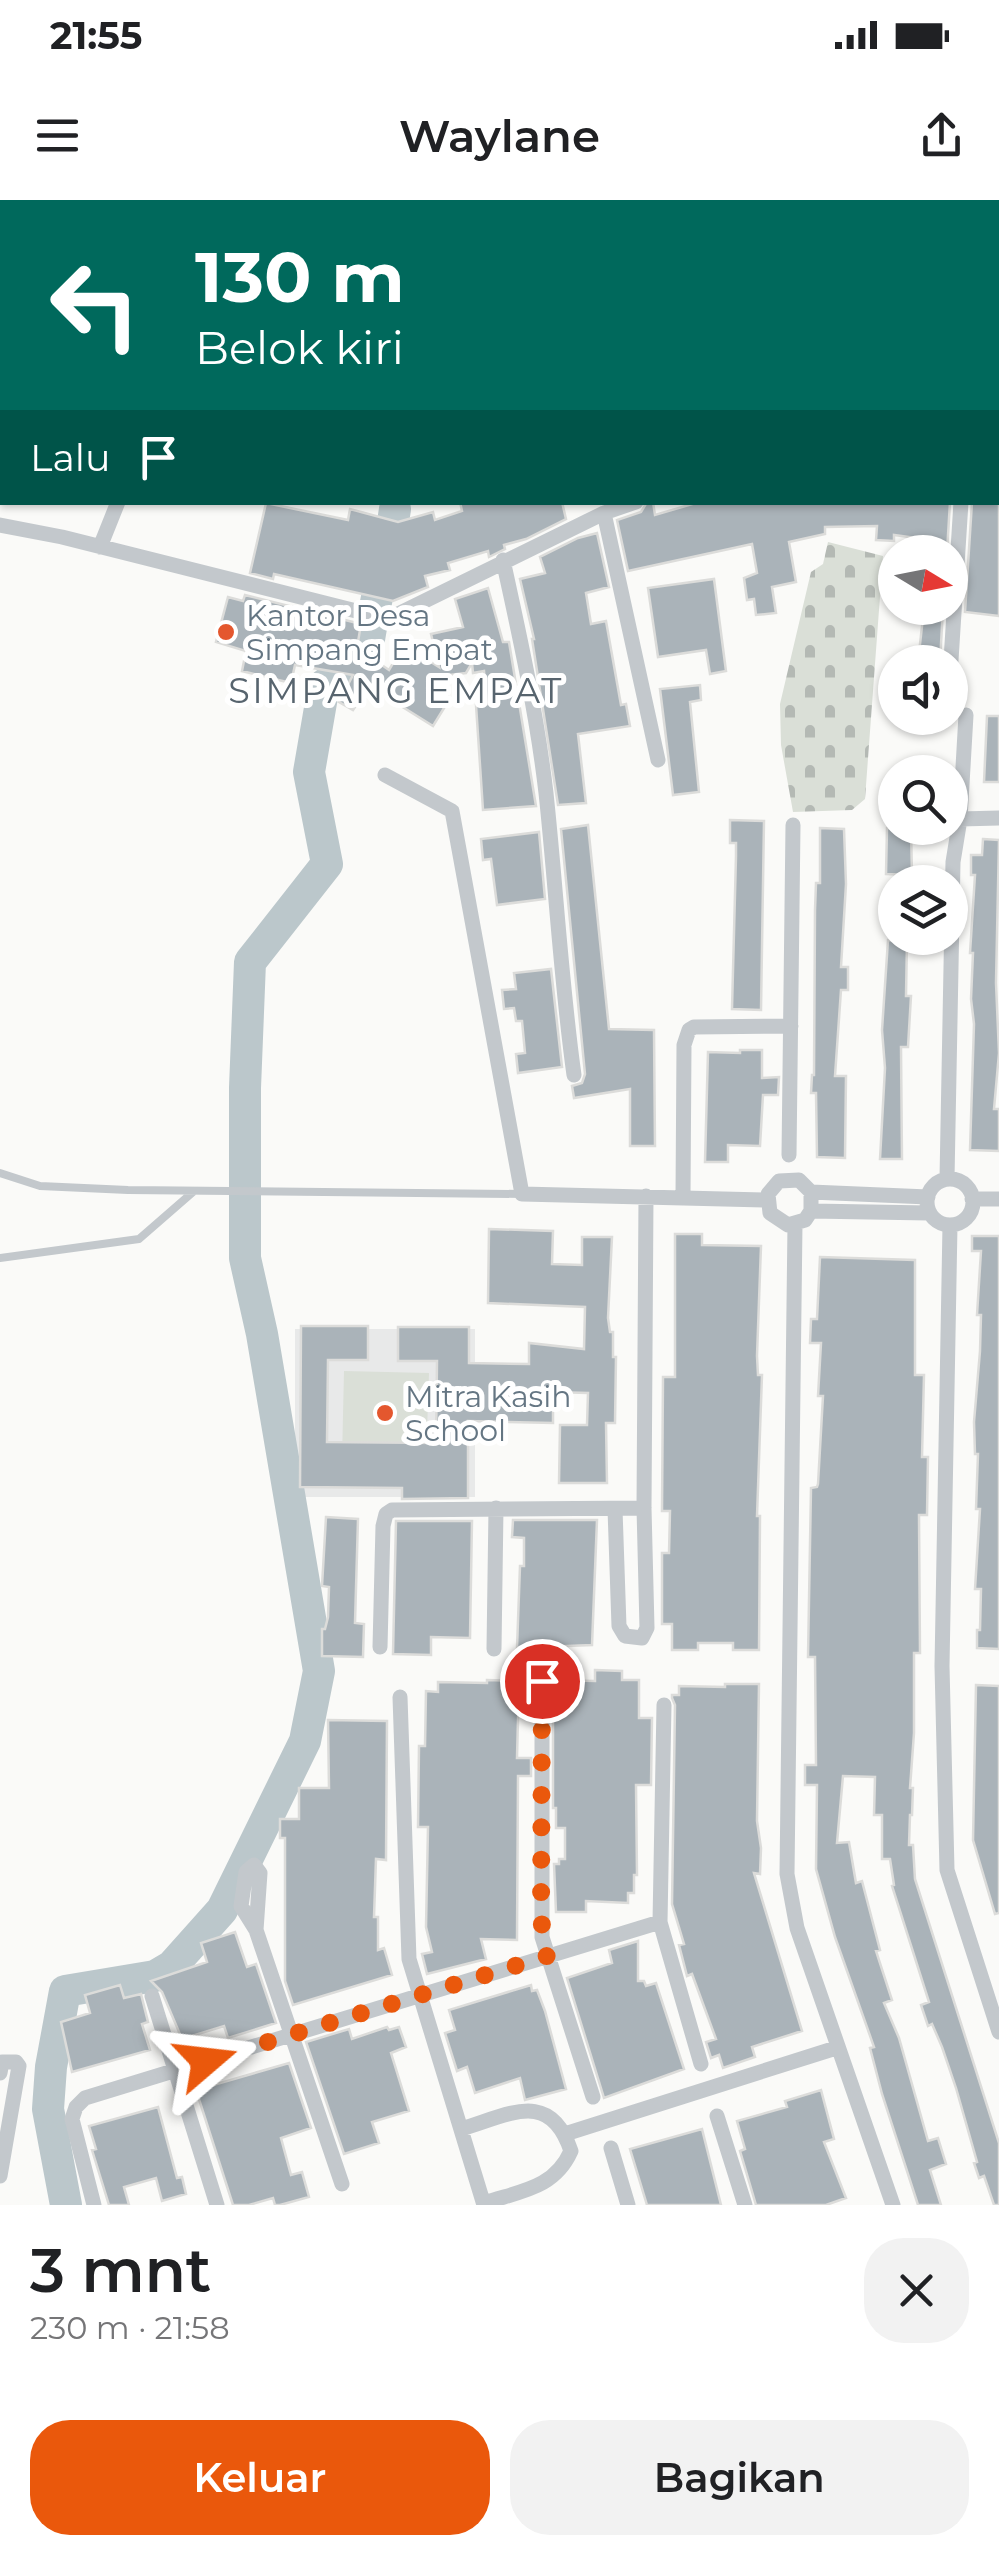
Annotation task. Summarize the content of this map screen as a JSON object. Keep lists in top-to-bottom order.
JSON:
{
  "districts": ["SIMPANG EMPAT"],
  "places": ["Kantor Desa Simpang Empat", "Mitra Kasih School"],
  "north": "right",
  "page": {
    "status": "21:55",
    "header": "Waylane",
    "turn": ["130 m", "Belok kiri"],
    "then": "Lalu",
    "heading": ["3 mnt", "230 m · 21:58"],
    "buttons": ["Keluar", "Bagikan"]
  }
}
